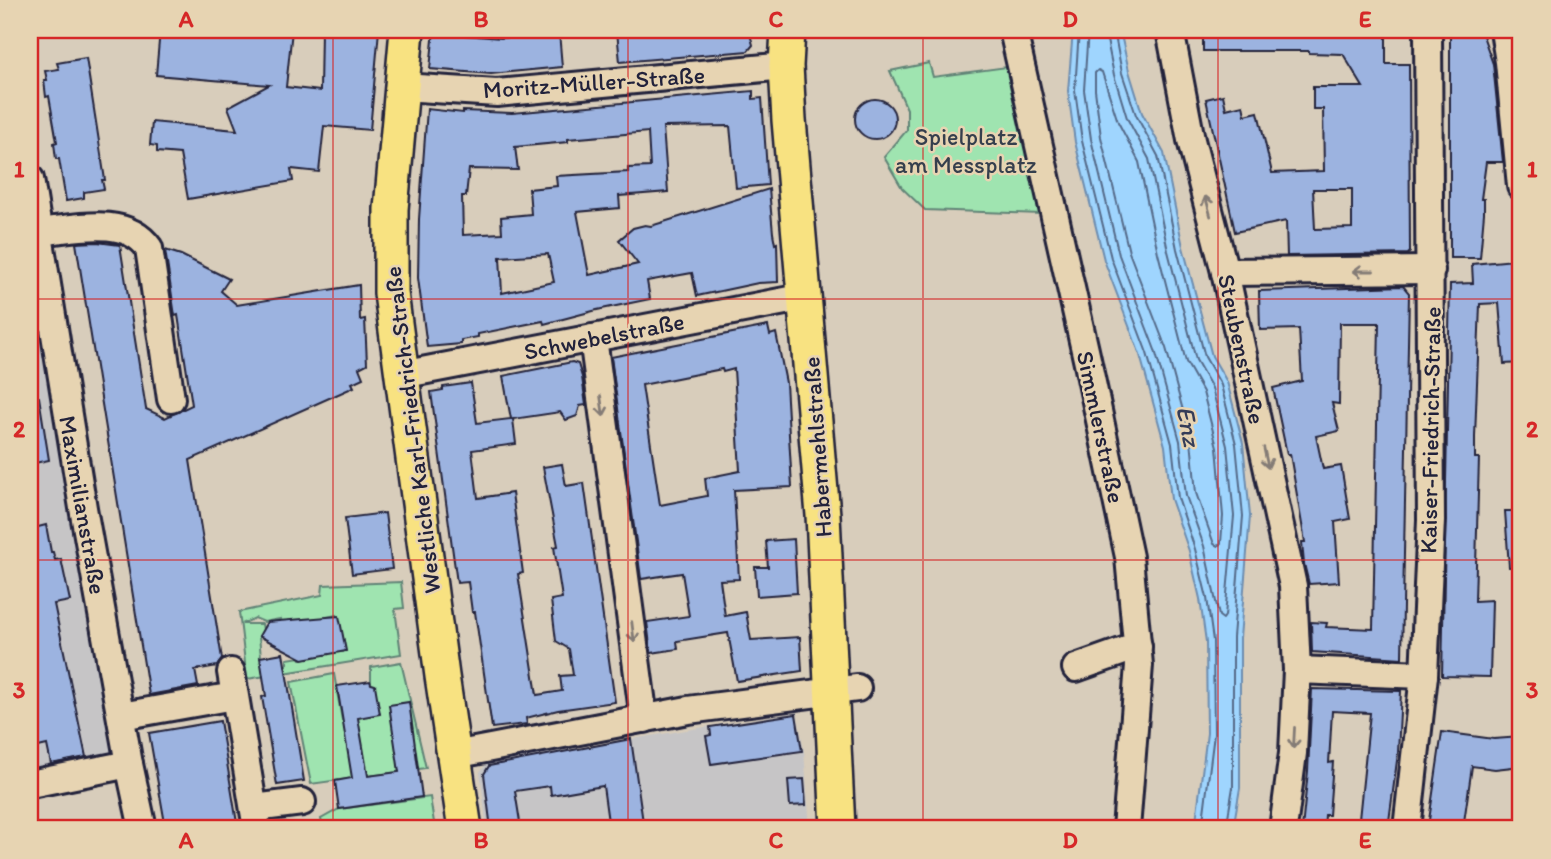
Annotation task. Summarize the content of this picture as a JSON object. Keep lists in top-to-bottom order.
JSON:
{
  "streets": {
    "main road": ["Westliche Karl-Friedrich-Straße", "Habermehlstraße"],
    "street": [
      "Moritz-Müller-Straße",
      "Schwebelstraße",
      "Steubenstraße",
      "Simmlerstraße",
      "Kaiser-Friedrich-Straße",
      "Maximilianstraße"
    ]
  },
  "crossings": [
    ["Moritz-Müller-Straße", "Westliche Karl-Friedrich-Straße"],
    ["Moritz-Müller-Straße", "Habermehlstraße"],
    ["Schwebelstraße", "Westliche Karl-Friedrich-Straße"],
    ["Schwebelstraße", "Habermehlstraße"]
  ],
  "water": ["Enz"],
  "parks": ["Spielplatz am Messplatz"],
  "grid": {
    "columns": [
      "A",
      "B",
      "C",
      "D",
      "E"
    ],
    "rows": ["1", "2", "3"]
  }
}
